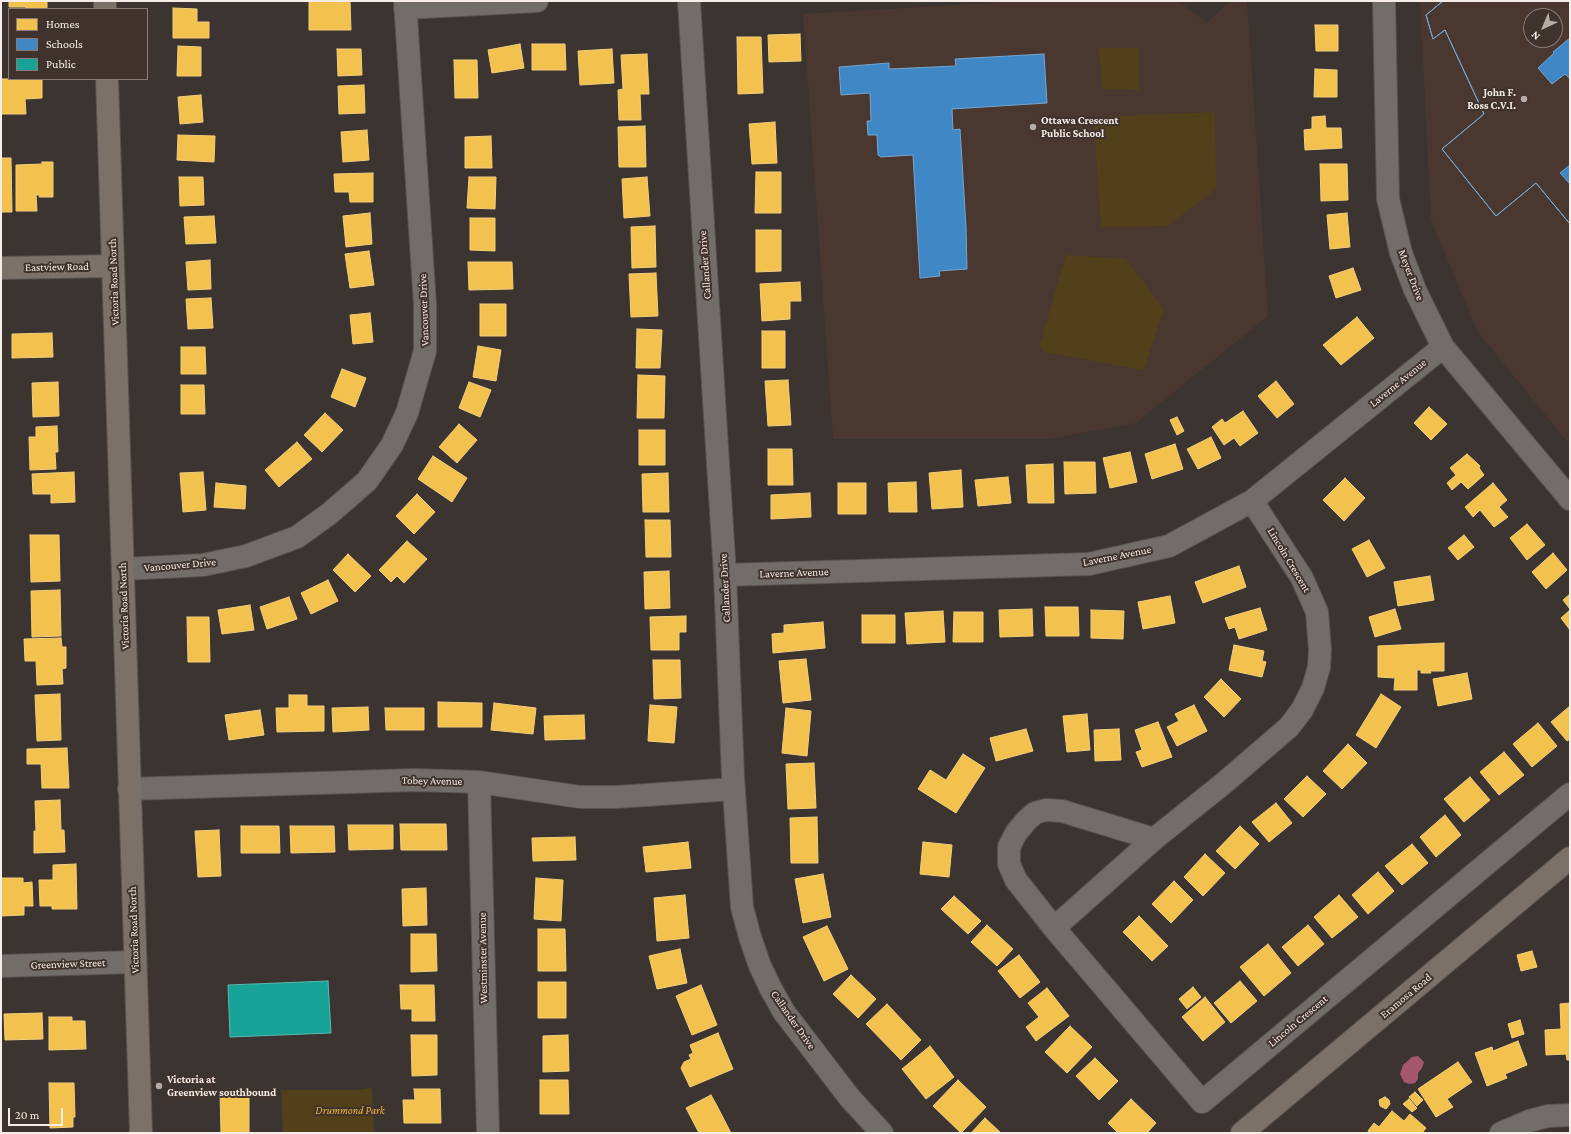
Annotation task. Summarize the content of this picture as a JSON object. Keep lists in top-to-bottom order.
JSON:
{
  "streets": {
    "main road": ["Eastview Road", "Victoria Road North", "Eramosa Road"],
    "street": [
      "Callander Drive",
      "Meyer Drive",
      "Vancouver Drive",
      "Laverne Avenue",
      "Lincoln Crescent",
      "Tobey Avenue",
      "Westminster Avenue",
      "Greenview Street"
    ]
  },
  "crossings": [
    ["Callander Drive", "Laverne Avenue"],
    ["Callander Drive", "Tobey Avenue"],
    ["Eastview Road", "Victoria Road North"],
    ["Meyer Drive", "Laverne Avenue"],
    ["Victoria Road North", "Vancouver Drive"],
    ["Victoria Road North", "Tobey Avenue"],
    ["Victoria Road North", "Greenview Street"],
    ["Laverne Avenue", "Lincoln Crescent"],
    ["Tobey Avenue", "Westminster Avenue"]
  ],
  "parks": ["Drummond Park"],
  "places": ["John F. Ross C.V.I.", "Ottawa Crescent Public School", "Victoria at Greenview southbound"],
  "legend": ["Homes", "Schools", "Public"],
  "scale_bar": "20 m",
  "north": "bottom left"
}
